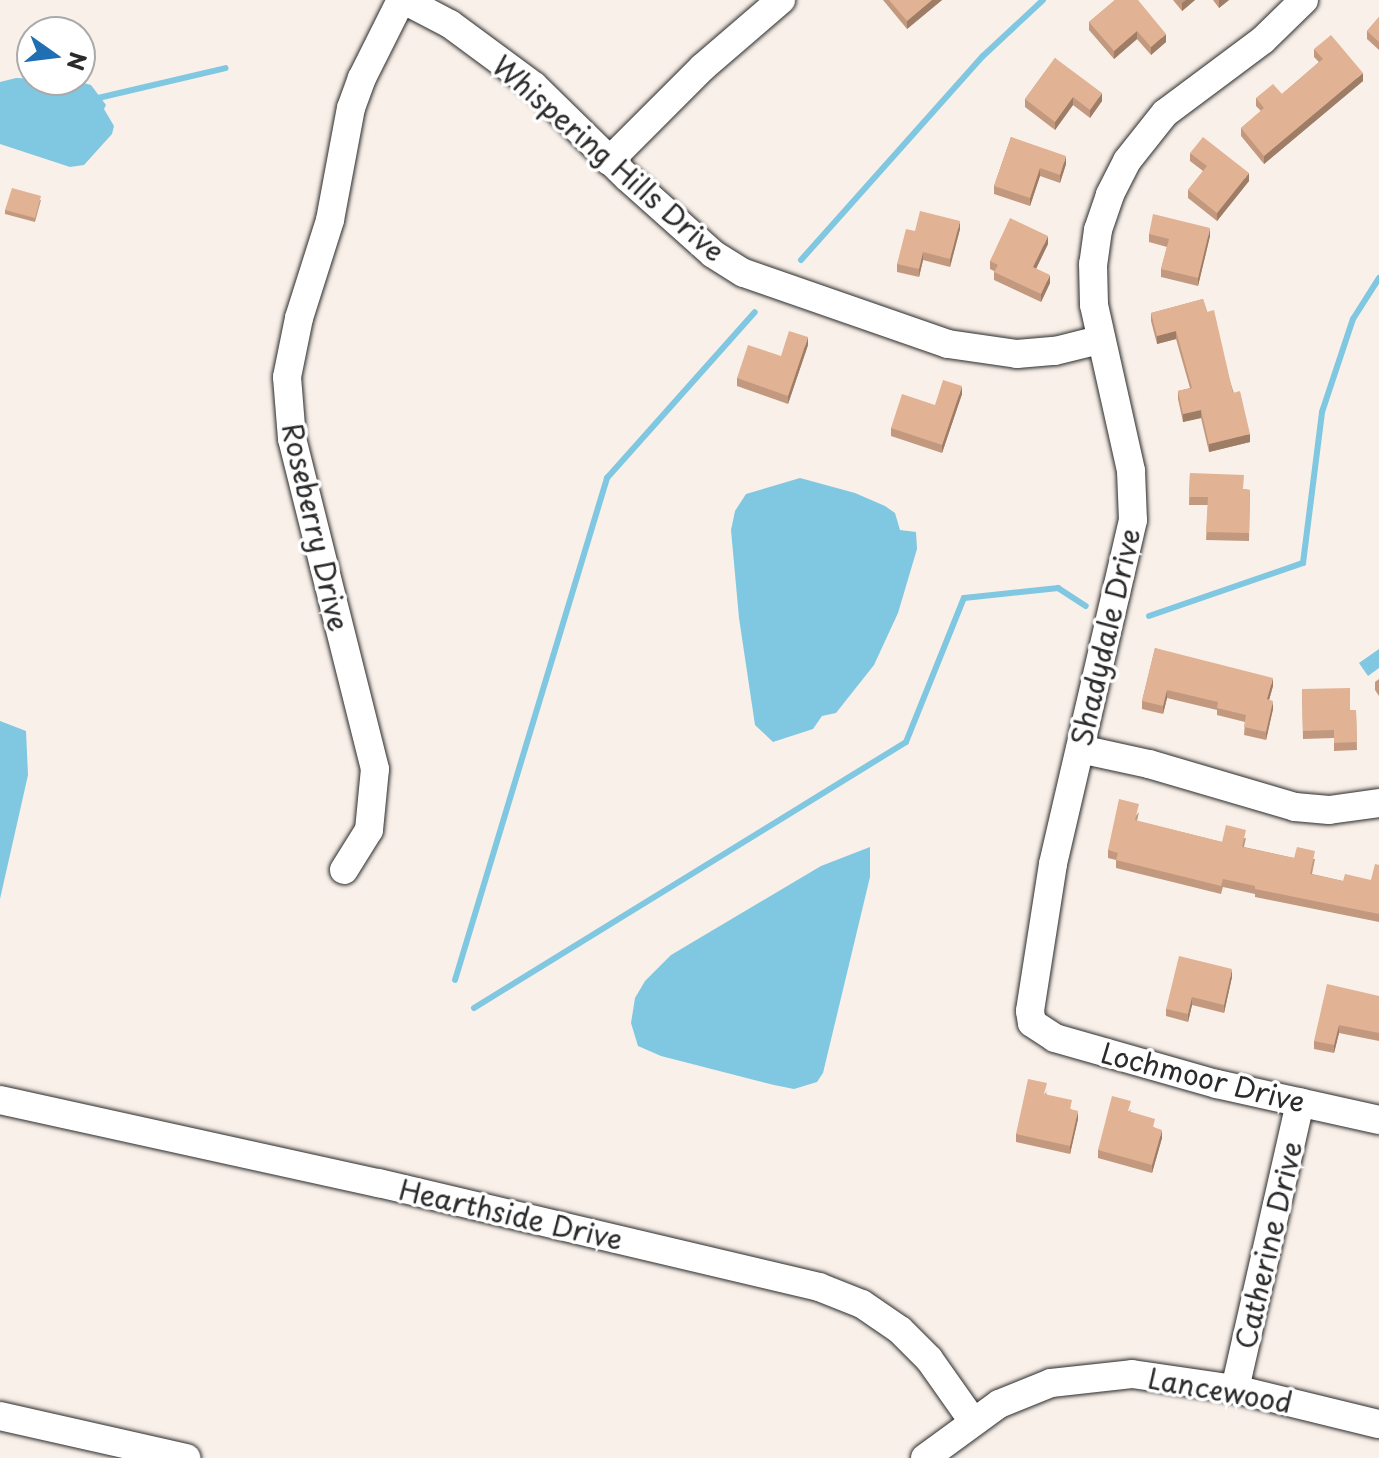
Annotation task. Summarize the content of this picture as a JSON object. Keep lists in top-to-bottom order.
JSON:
{
  "streets": {
    "street": [
      "Whispering Hills Drive",
      "Roseberry Drive",
      "Shadydale Drive",
      "Lochmoor Drive",
      "Hearthside Drive",
      "Catherine Drive",
      "Lancewood"
    ]
  },
  "crossings": [
    ["Whispering Hills Drive", "Roseberry Drive"],
    ["Whispering Hills Drive", "Shadydale Drive"],
    ["Shadydale Drive", "Lochmoor Drive"],
    ["Lochmoor Drive", "Catherine Drive"],
    ["Hearthside Drive", "Lancewood"],
    ["Catherine Drive", "Lancewood"]
  ],
  "north": "right"
}
